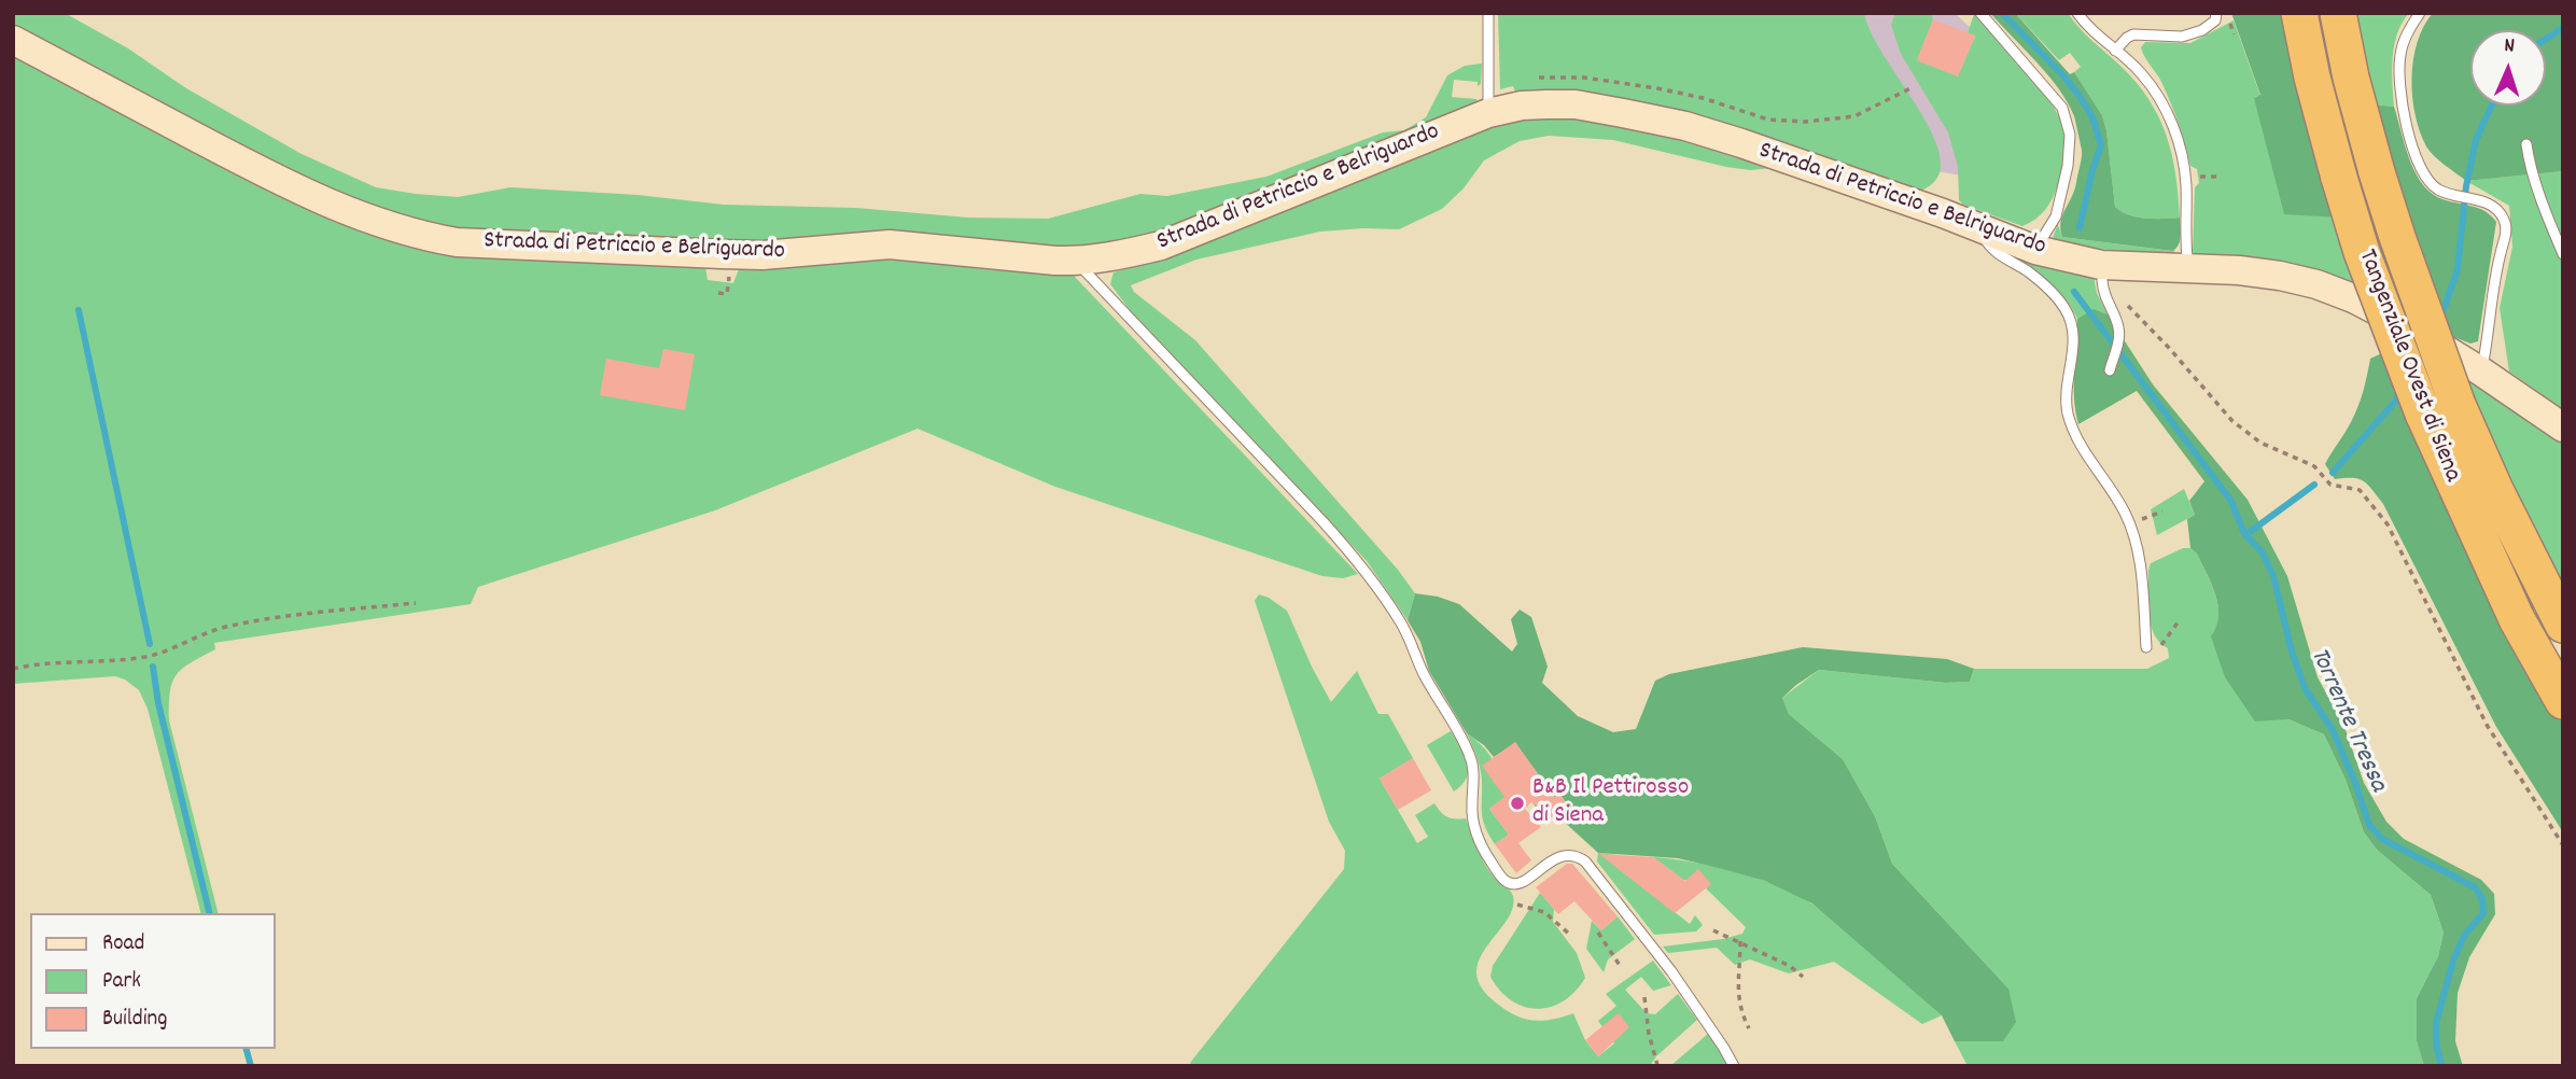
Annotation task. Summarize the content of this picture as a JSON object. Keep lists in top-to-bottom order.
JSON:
{
  "streets": {
    "highway": ["Tangenziale Ovest di Siena"],
    "street": ["Strada di Petriccio e Belriguardo"]
  },
  "water": ["Torrente Tressa"],
  "places": ["B&B Il Pettirosso di Siena"],
  "legend": ["Road", "Park", "Building"],
  "north": "top"
}
